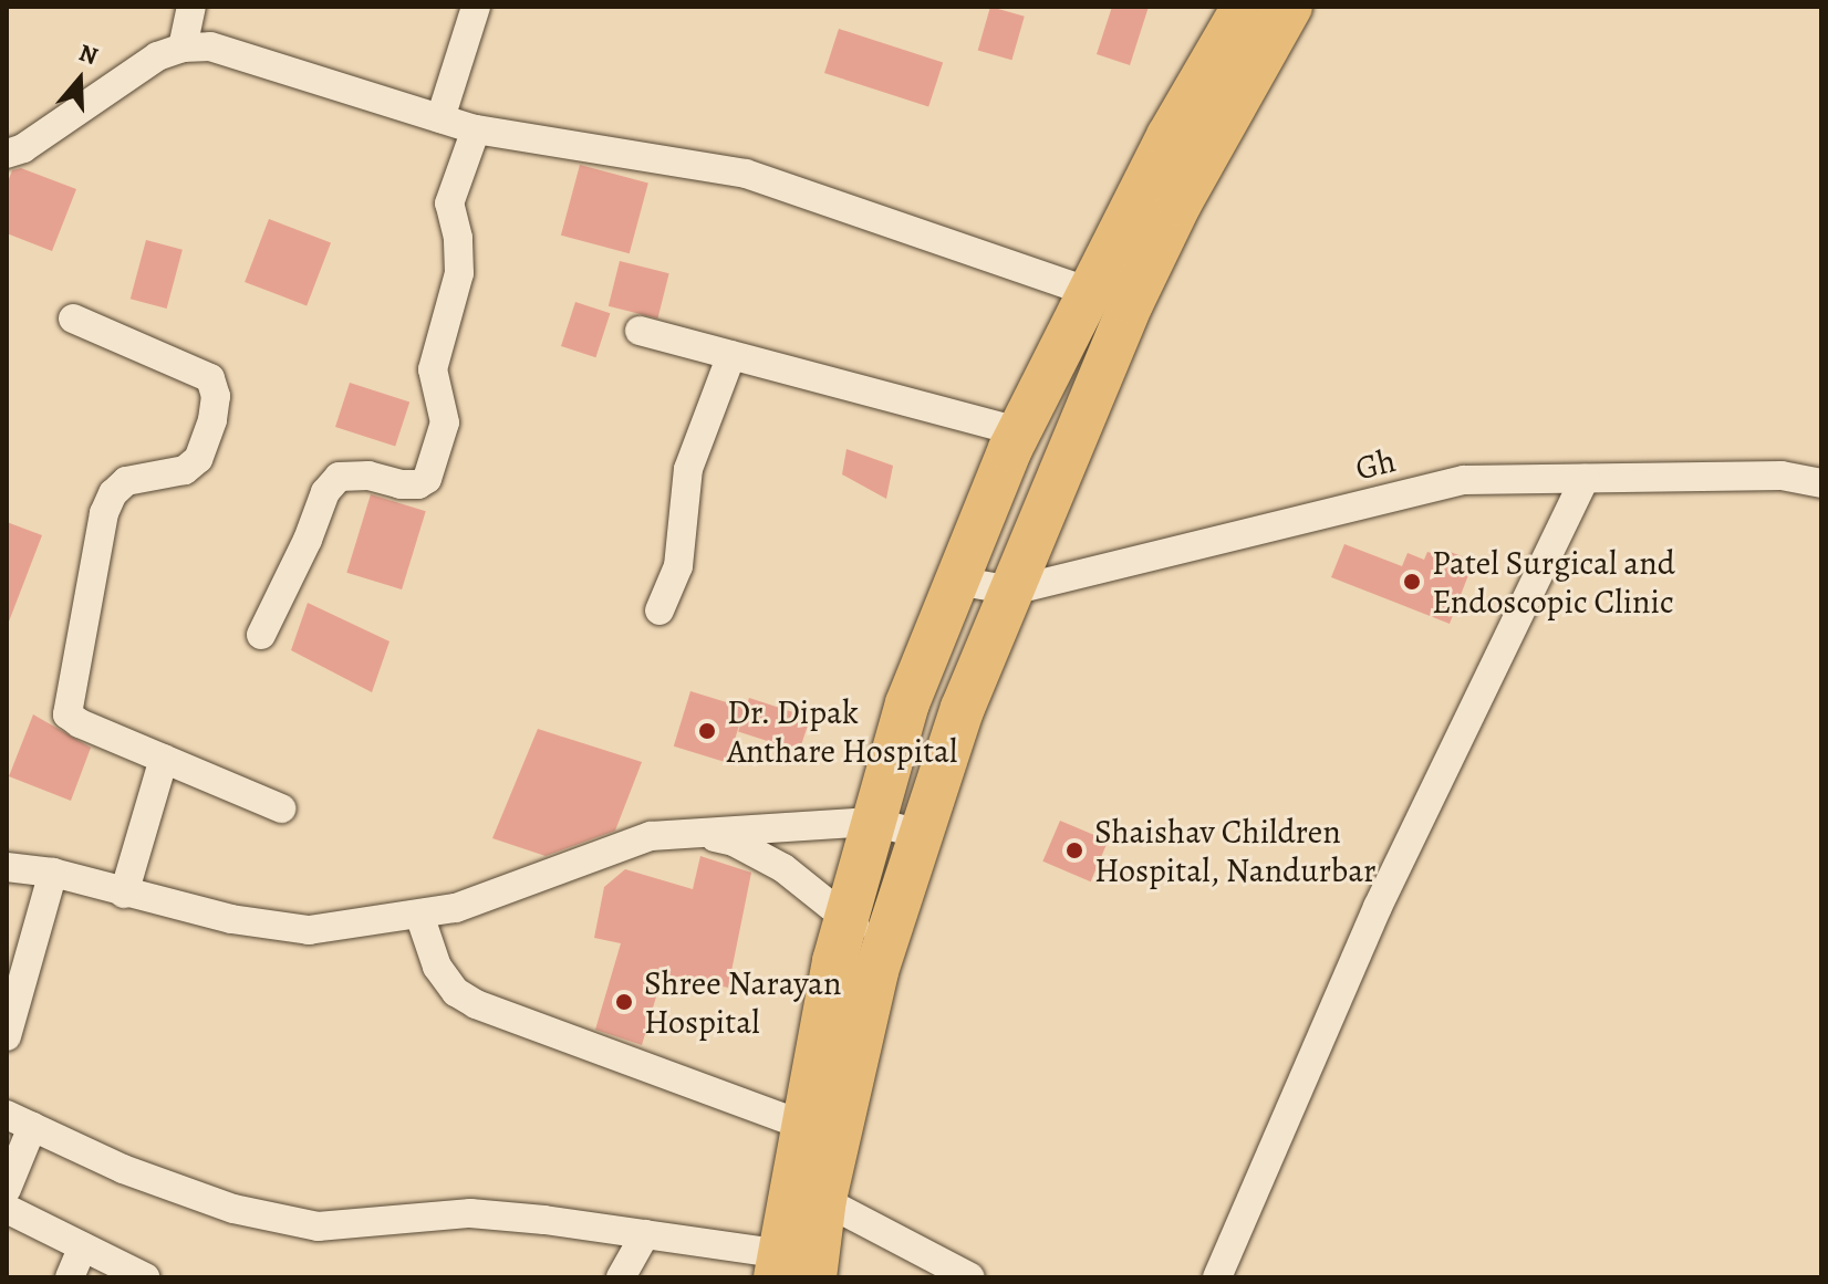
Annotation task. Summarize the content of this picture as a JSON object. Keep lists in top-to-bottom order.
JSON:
{
  "streets": {
    "street": ["Gh"]
  },
  "places": [
    "Patel Surgical and Endoscopic Clinic",
    "Dr. Dipak Anthare Hospital",
    "Shaishav Children Hospital, Nandurbar",
    "Shree Narayan Hospital"
  ],
  "north": "top"
}
